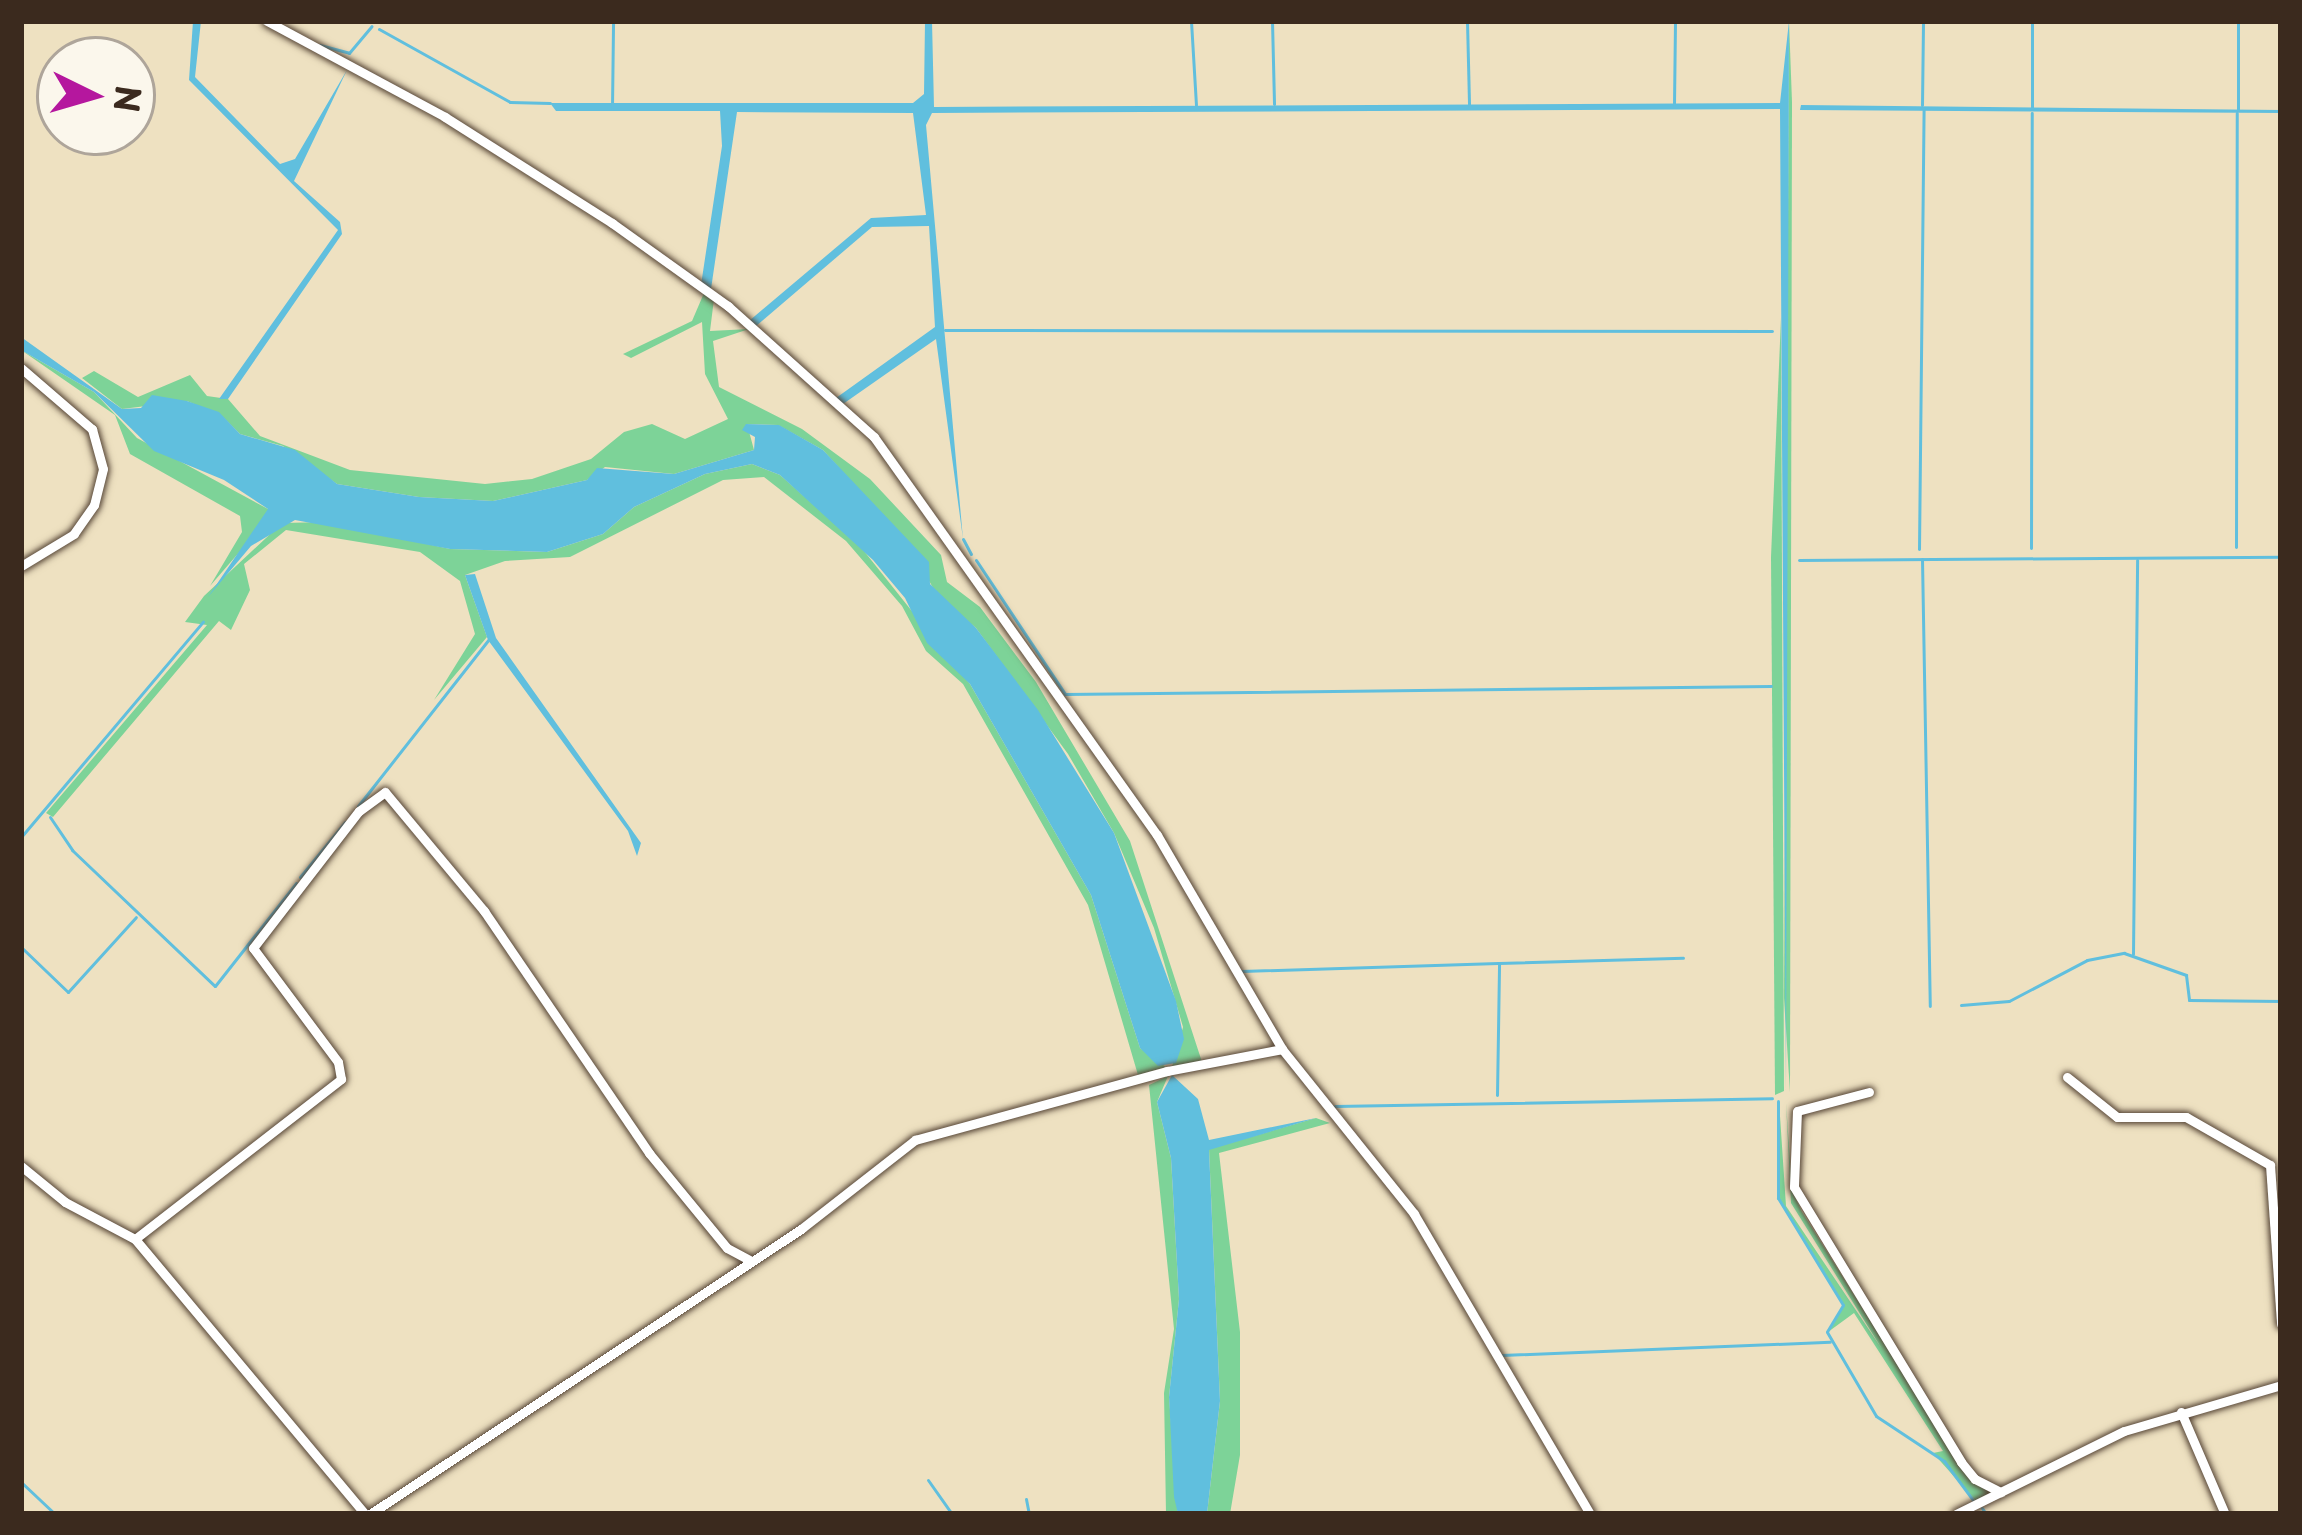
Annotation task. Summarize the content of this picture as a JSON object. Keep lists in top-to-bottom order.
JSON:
{
  "north": "right"
}
